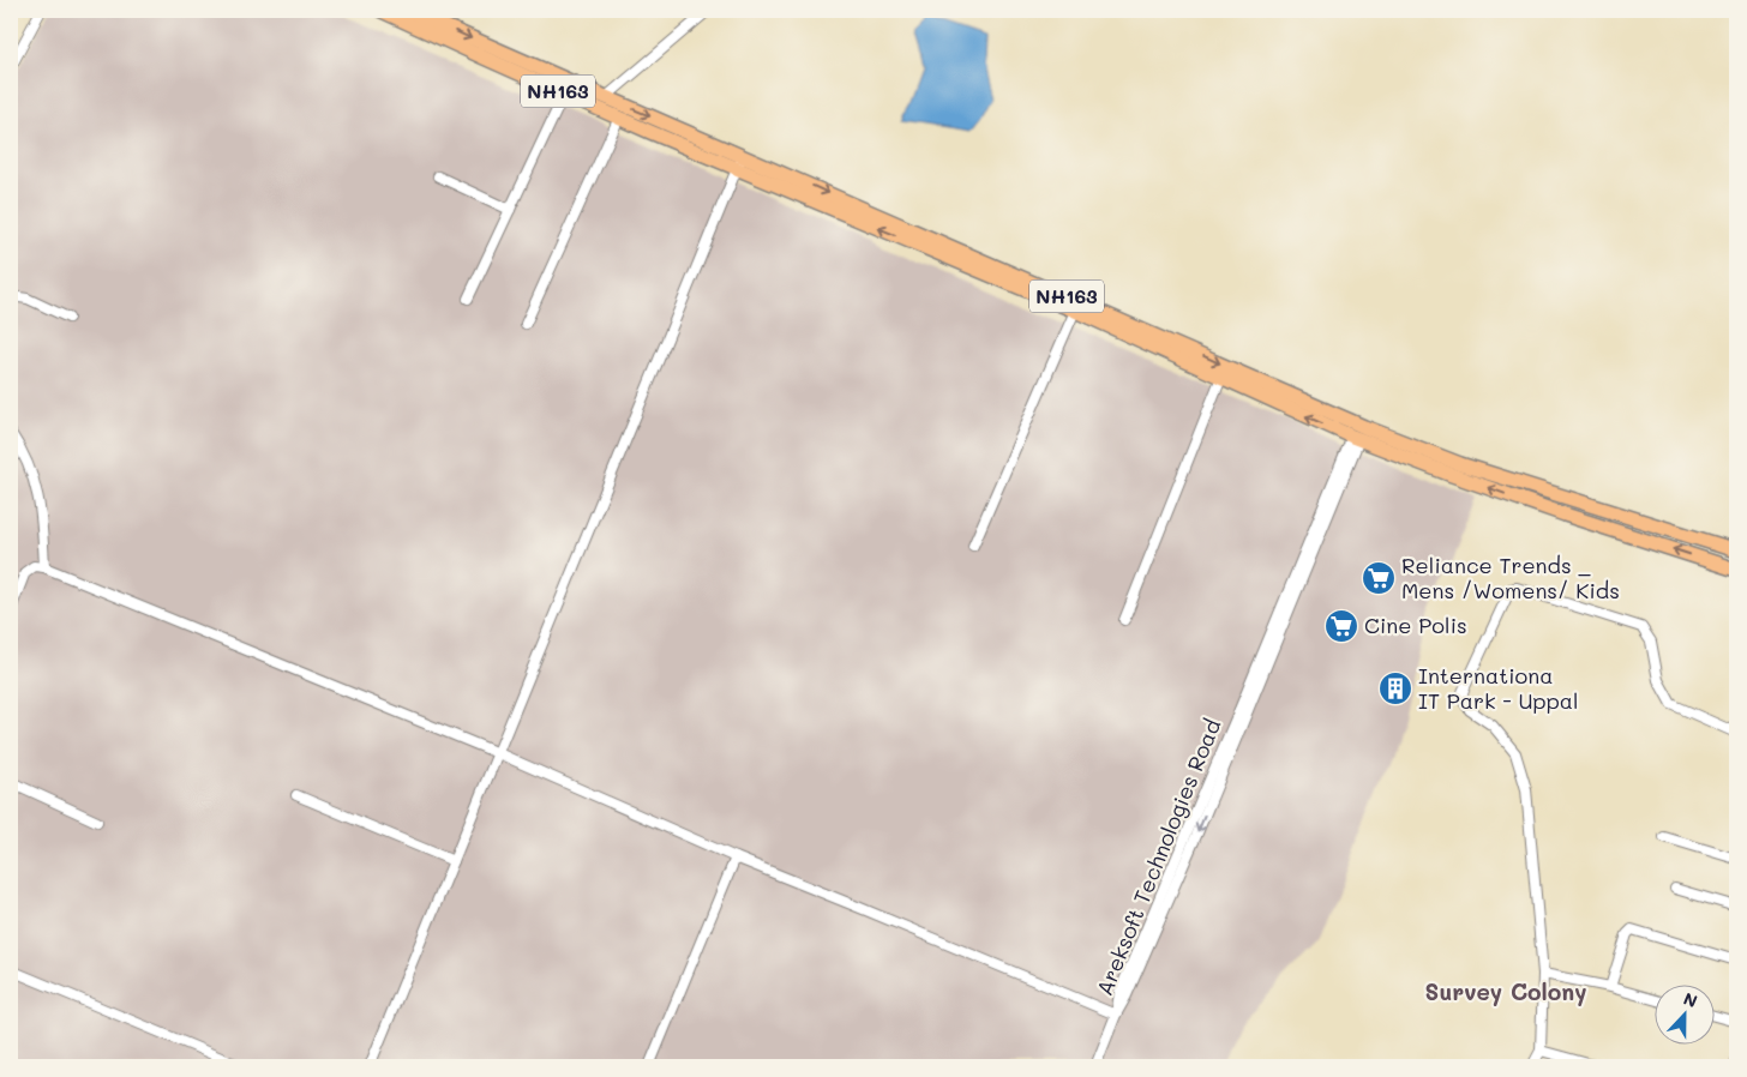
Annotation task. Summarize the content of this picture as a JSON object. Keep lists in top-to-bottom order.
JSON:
{
  "streets": {
    "highway": ["NH163"],
    "street": ["Areksoft Technologies Road"]
  },
  "crossings": [
    ["NH163", "Areksoft Technologies Road"]
  ],
  "districts": ["Survey Colony"],
  "places": {
    "supermarket": ["Reliance Trends _ Mens /Womens/ Kids", "Cine Polis"],
    "building": ["Internationa IT Park - Uppal"]
  },
  "north": "top"
}
